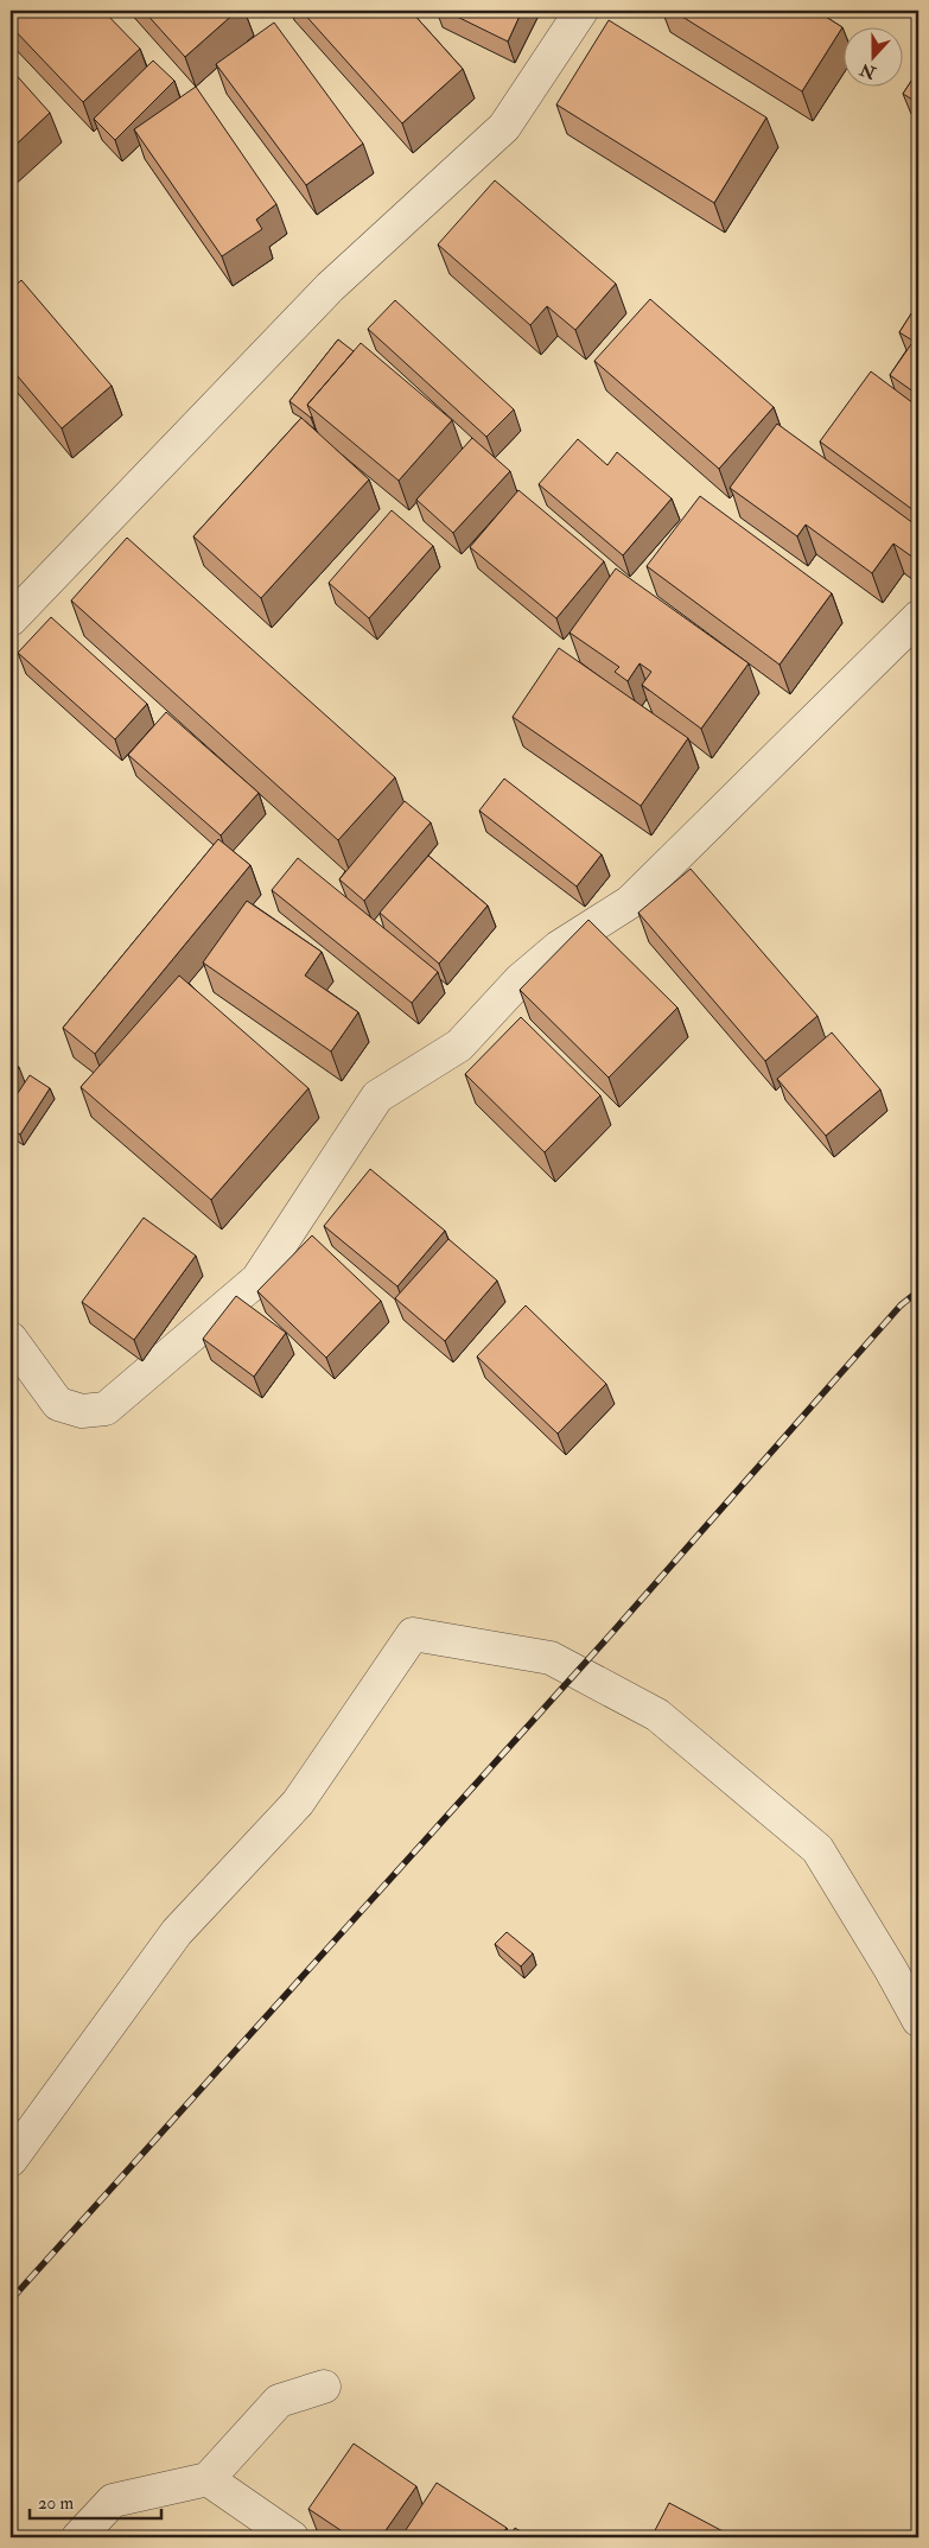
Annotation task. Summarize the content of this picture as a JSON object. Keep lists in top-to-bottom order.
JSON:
{
  "scale_bar": "20 m",
  "north": "bottom"
}
